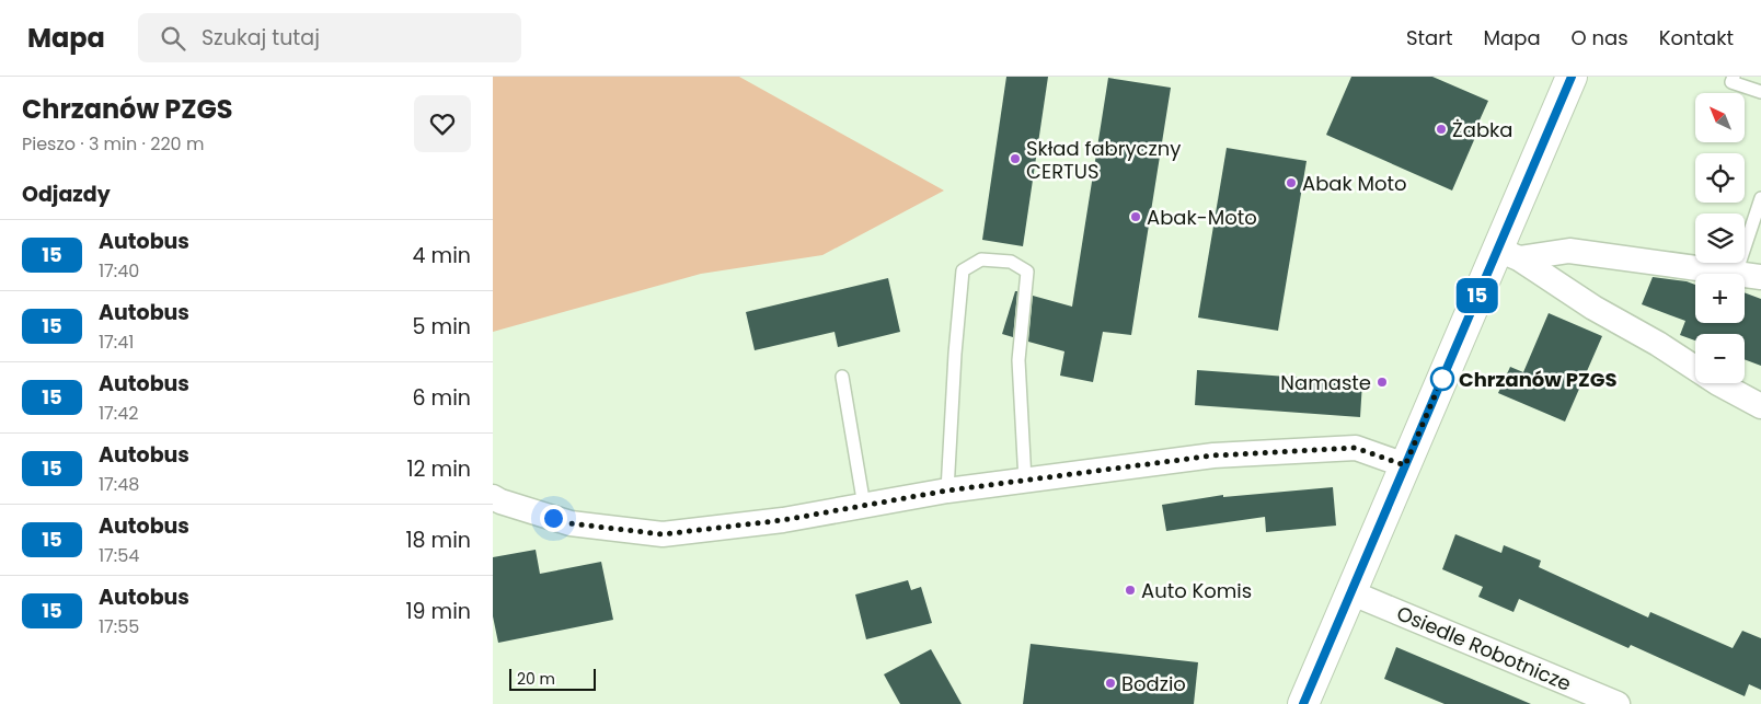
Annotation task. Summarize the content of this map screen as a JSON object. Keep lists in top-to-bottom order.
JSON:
{
  "streets": {
    "street": ["Osiedle Robotnicze"]
  },
  "places": [
    "Żabka",
    "Skład fabryczny CERTUS",
    "Abak Moto",
    "Abak-Moto",
    "Chrzanów PZGS",
    "Namaste",
    "Auto Komis",
    "Bodzio"
  ],
  "lines": ["bus line 15"],
  "scale_bar": "20 m",
  "north": "top left",
  "page": {
    "header": "Mapa",
    "search": "Szukaj tutaj",
    "nav": [
      "Start",
      "Mapa",
      "O nas",
      "Kontakt"
    ],
    "heading": [
      ["Chrzanów PZGS", "Pieszo · 3 min · 220 m"],
      "Odjazdy"
    ],
    "on_map": "15",
    "map_buttons": ["+", "−"],
    "list": [
      {
        "mark": "15",
        "name": "Autobus",
        "note": "17:40",
        "value": "4 min"
      },
      {
        "mark": "15",
        "name": "Autobus",
        "note": "17:41",
        "value": "5 min"
      },
      {
        "mark": "15",
        "name": "Autobus",
        "note": "17:42",
        "value": "6 min"
      },
      {
        "mark": "15",
        "name": "Autobus",
        "note": "17:48",
        "value": "12 min"
      },
      {
        "mark": "15",
        "name": "Autobus",
        "note": "17:54",
        "value": "18 min"
      },
      {
        "mark": "15",
        "name": "Autobus",
        "note": "17:55",
        "value": "19 min"
      }
    ],
    "scale": "20 m"
  }
}
